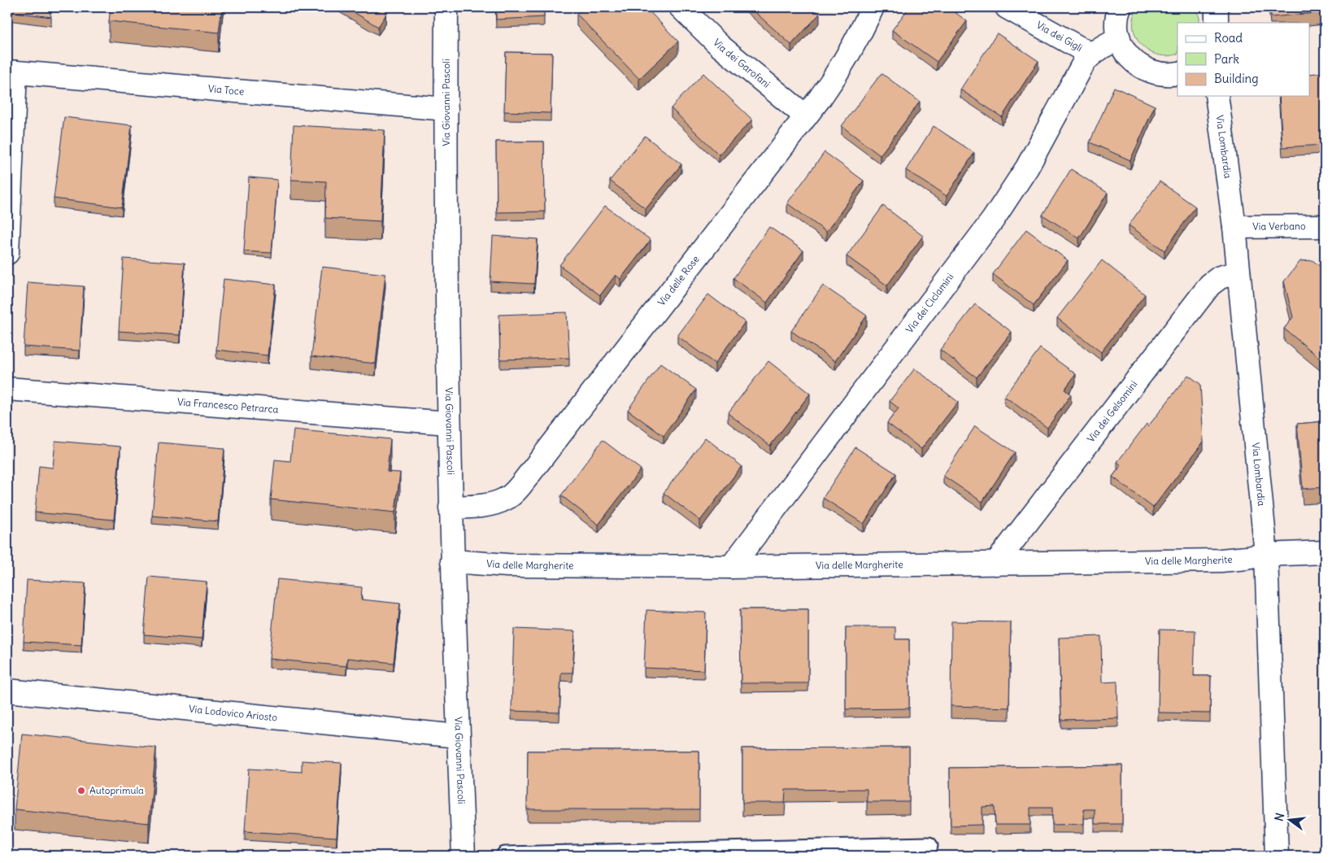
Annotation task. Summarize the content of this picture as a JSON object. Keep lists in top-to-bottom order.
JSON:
{
  "streets": {
    "street": [
      "Via dei Gigli",
      "Via dei Garofani",
      "Via Toce",
      "Via Giovanni Pascoli",
      "Via Lombardia",
      "Via Verbano",
      "Via delle Rose",
      "Via dei Ciclamini",
      "Via Francesco Petrarca",
      "Via dei Gelsomini",
      "Via delle Margherite",
      "Via Lodovico Ariosto"
    ]
  },
  "crossings": [
    ["Via dei Gigli", "Via dei Ciclamini"],
    ["Via dei Garofani", "Via delle Rose"],
    ["Via Toce", "Via Giovanni Pascoli"],
    ["Via Giovanni Pascoli", "Via delle Rose"],
    ["Via Giovanni Pascoli", "Via Francesco Petrarca"],
    ["Via Giovanni Pascoli", "Via delle Margherite"],
    ["Via Giovanni Pascoli", "Via Lodovico Ariosto"],
    ["Via Lombardia", "Via Verbano"],
    ["Via Lombardia", "Via dei Gelsomini"],
    ["Via Lombardia", "Via delle Margherite"],
    ["Via dei Ciclamini", "Via delle Margherite"],
    ["Via dei Gelsomini", "Via delle Margherite"]
  ],
  "places": ["Autoprimula"],
  "legend": ["Road", "Park", "Building"],
  "north": "left"
}
